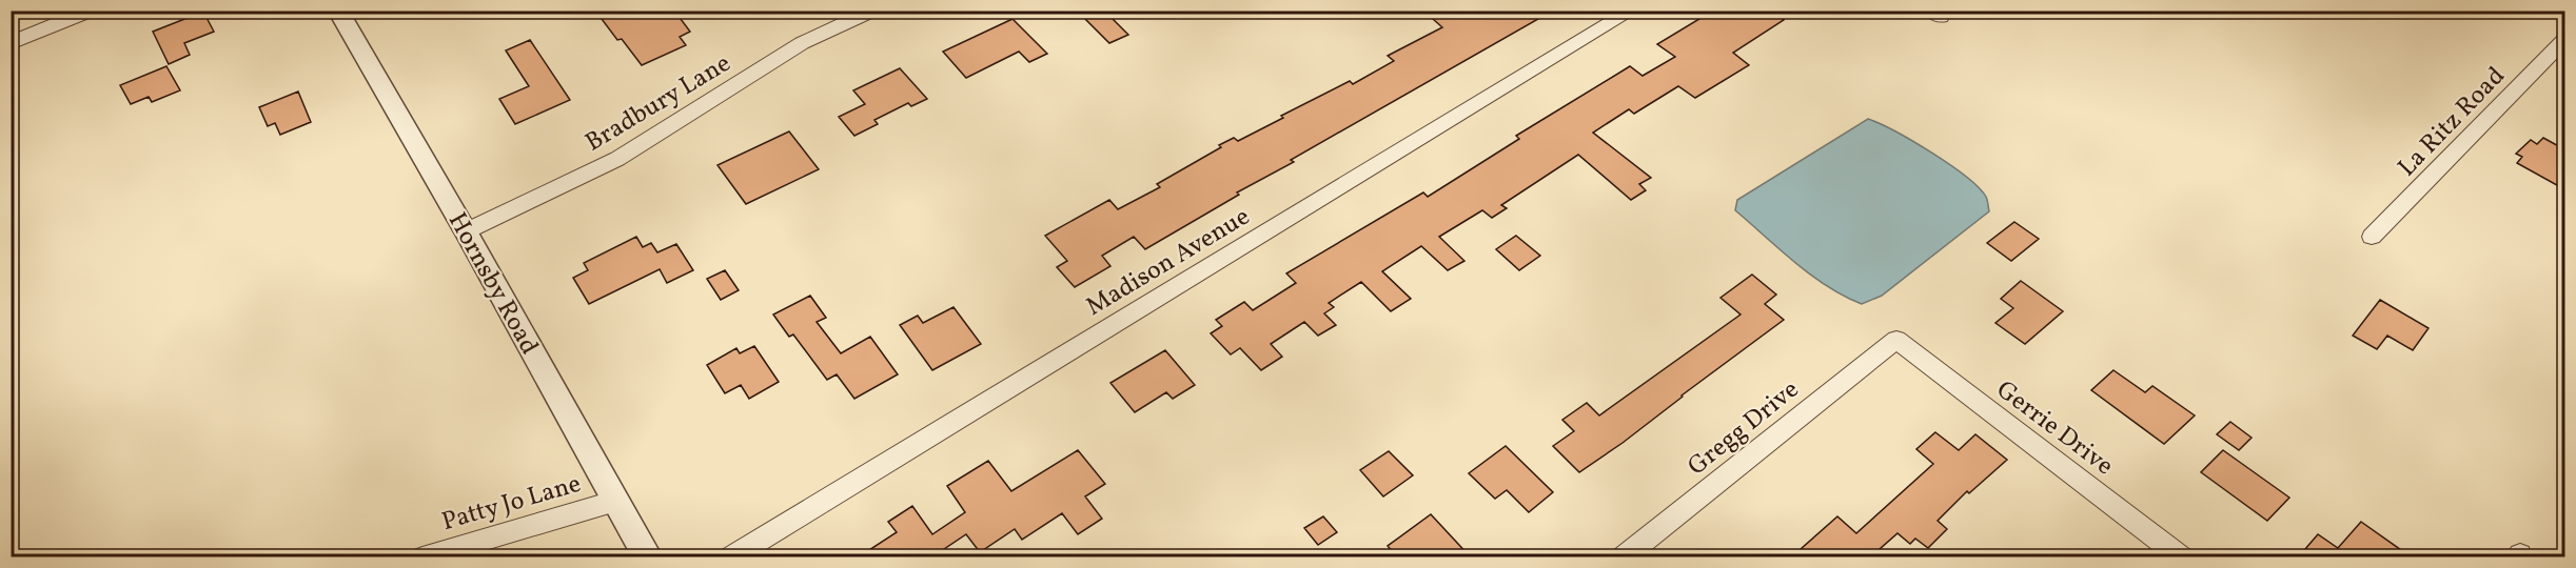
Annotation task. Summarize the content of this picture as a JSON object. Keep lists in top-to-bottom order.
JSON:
{
  "streets": {
    "street": [
      "Bradbury Lane",
      "La Ritz Road",
      "Madison Avenue",
      "Hornsby Road",
      "Gregg Drive",
      "Gerrie Drive",
      "Patty Jo Lane"
    ]
  },
  "crossings": [
    ["Bradbury Lane", "Hornsby Road"],
    ["Hornsby Road", "Patty Jo Lane"],
    ["Gregg Drive", "Gerrie Drive"]
  ]
}
